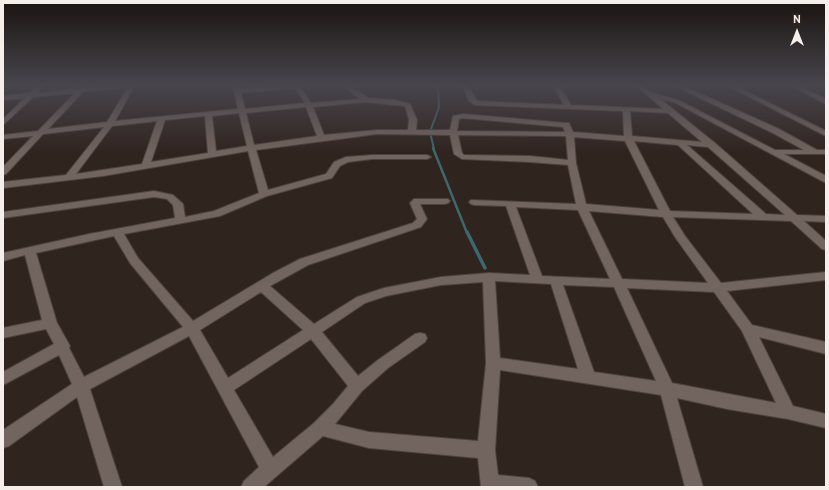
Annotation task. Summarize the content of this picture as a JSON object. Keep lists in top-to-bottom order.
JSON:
{
  "north": "top"
}
